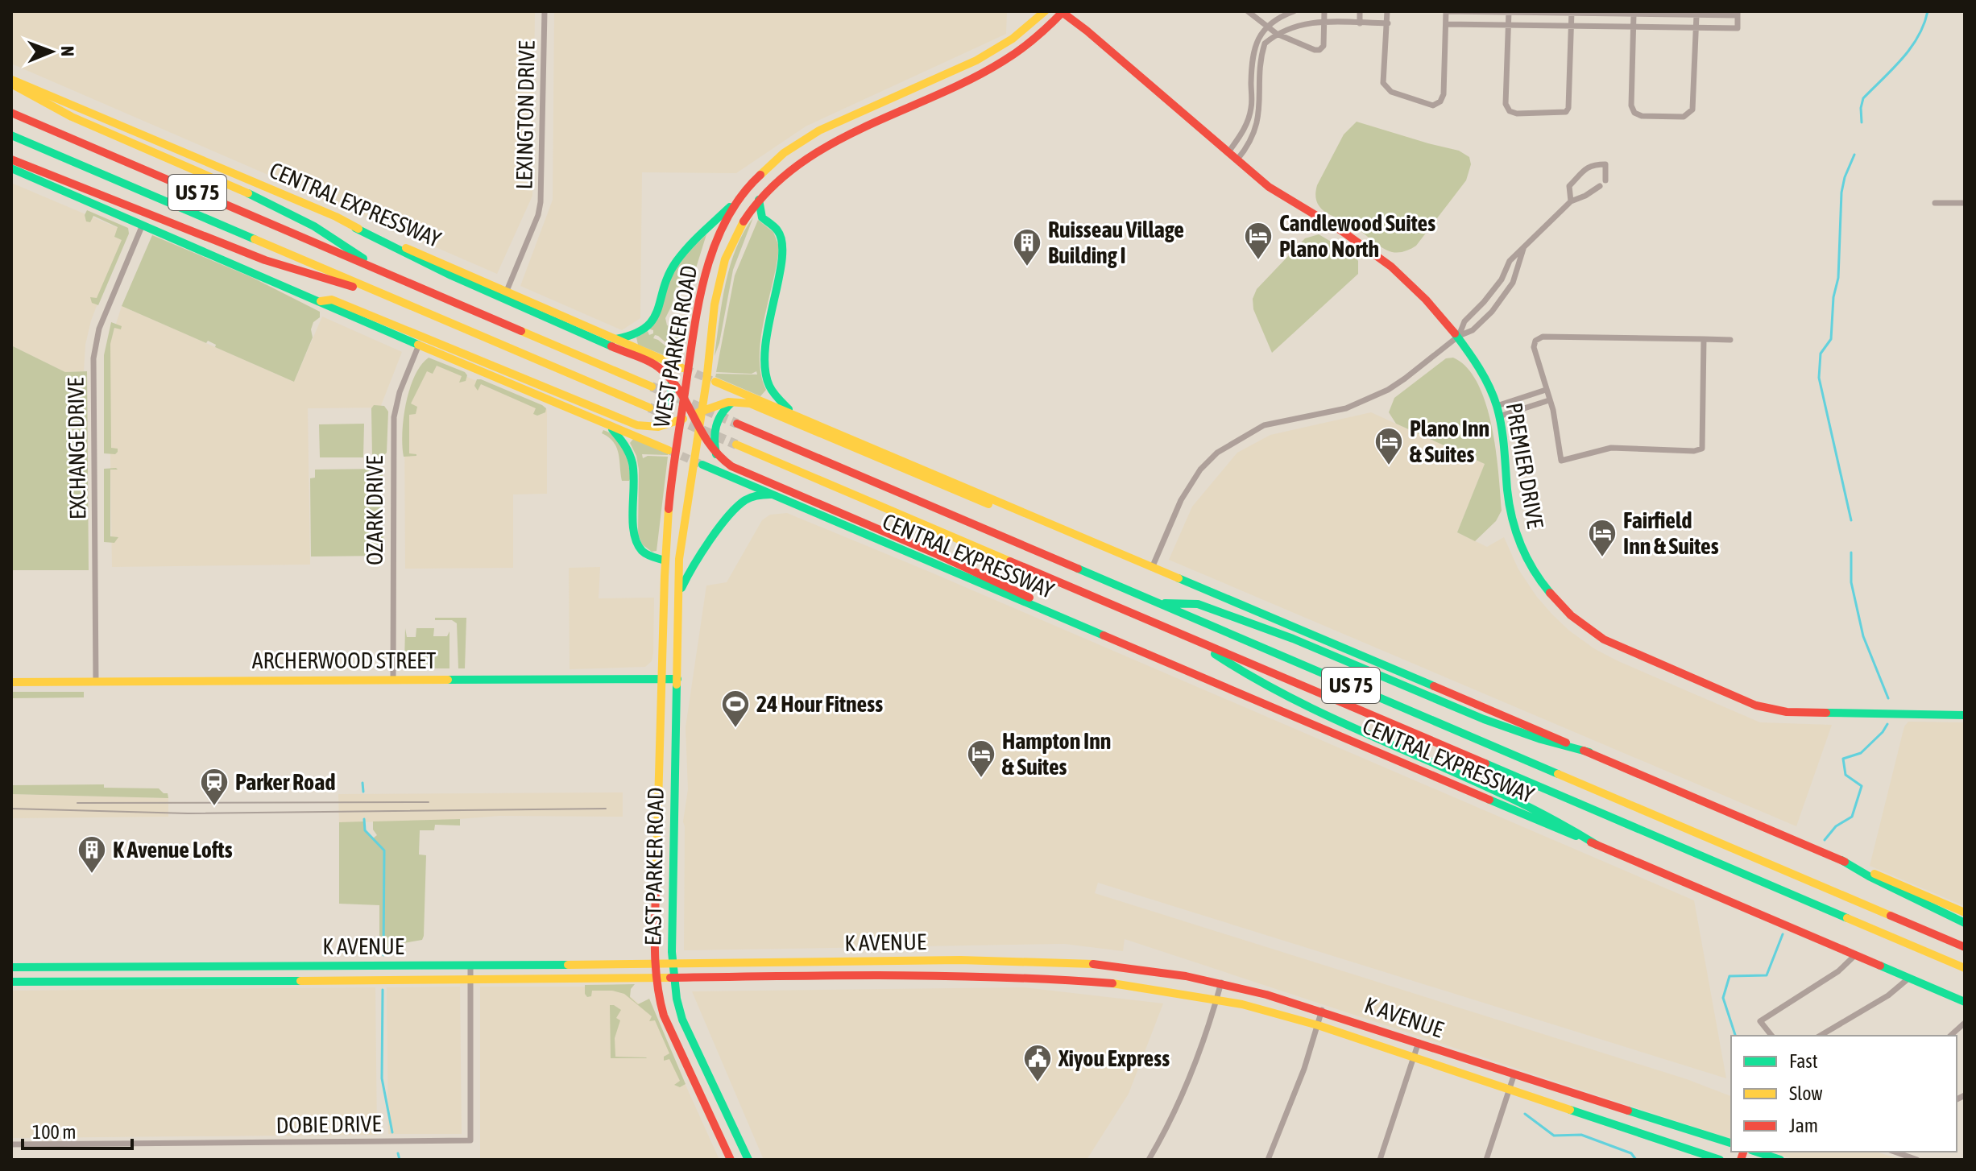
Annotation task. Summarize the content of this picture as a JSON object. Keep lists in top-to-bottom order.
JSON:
{
  "streets": {
    "main road": [
      "US 75",
      "CENTRAL EXPRESSWAY",
      "WEST PARKER ROAD",
      "PREMIER DRIVE",
      "ARCHERWOOD STREET",
      "EAST PARKER ROAD",
      "K AVENUE"
    ],
    "street": [
      "LEXINGTON DRIVE",
      "EXCHANGE DRIVE",
      "OZARK DRIVE",
      "DOBIE DRIVE"
    ]
  },
  "crossings": [
    ["LEXINGTON DRIVE", "CENTRAL EXPRESSWAY"],
    ["WEST PARKER ROAD", "PREMIER DRIVE"],
    ["WEST PARKER ROAD", "EAST PARKER ROAD"],
    ["EXCHANGE DRIVE", "ARCHERWOOD STREET"],
    ["OZARK DRIVE", "ARCHERWOOD STREET"],
    ["ARCHERWOOD STREET", "EAST PARKER ROAD"],
    ["EAST PARKER ROAD", "K AVENUE"],
    ["K AVENUE", "DOBIE DRIVE"]
  ],
  "places": {
    "hotel": [
      "Candlewood Suites Plano North",
      "Plano Inn & Suites",
      "Fairfield Inn & Suites",
      "Hampton Inn & Suites"
    ],
    "building": ["Ruisseau Village Building I", "K Avenue Lofts"],
    "sports": ["24 Hour Fitness"],
    "station": ["Parker Road"],
    "public building": ["Xiyou Express"]
  },
  "legend": ["Fast", "Slow", "Jam"],
  "scale_bar": "100 m",
  "north": "right"
}
